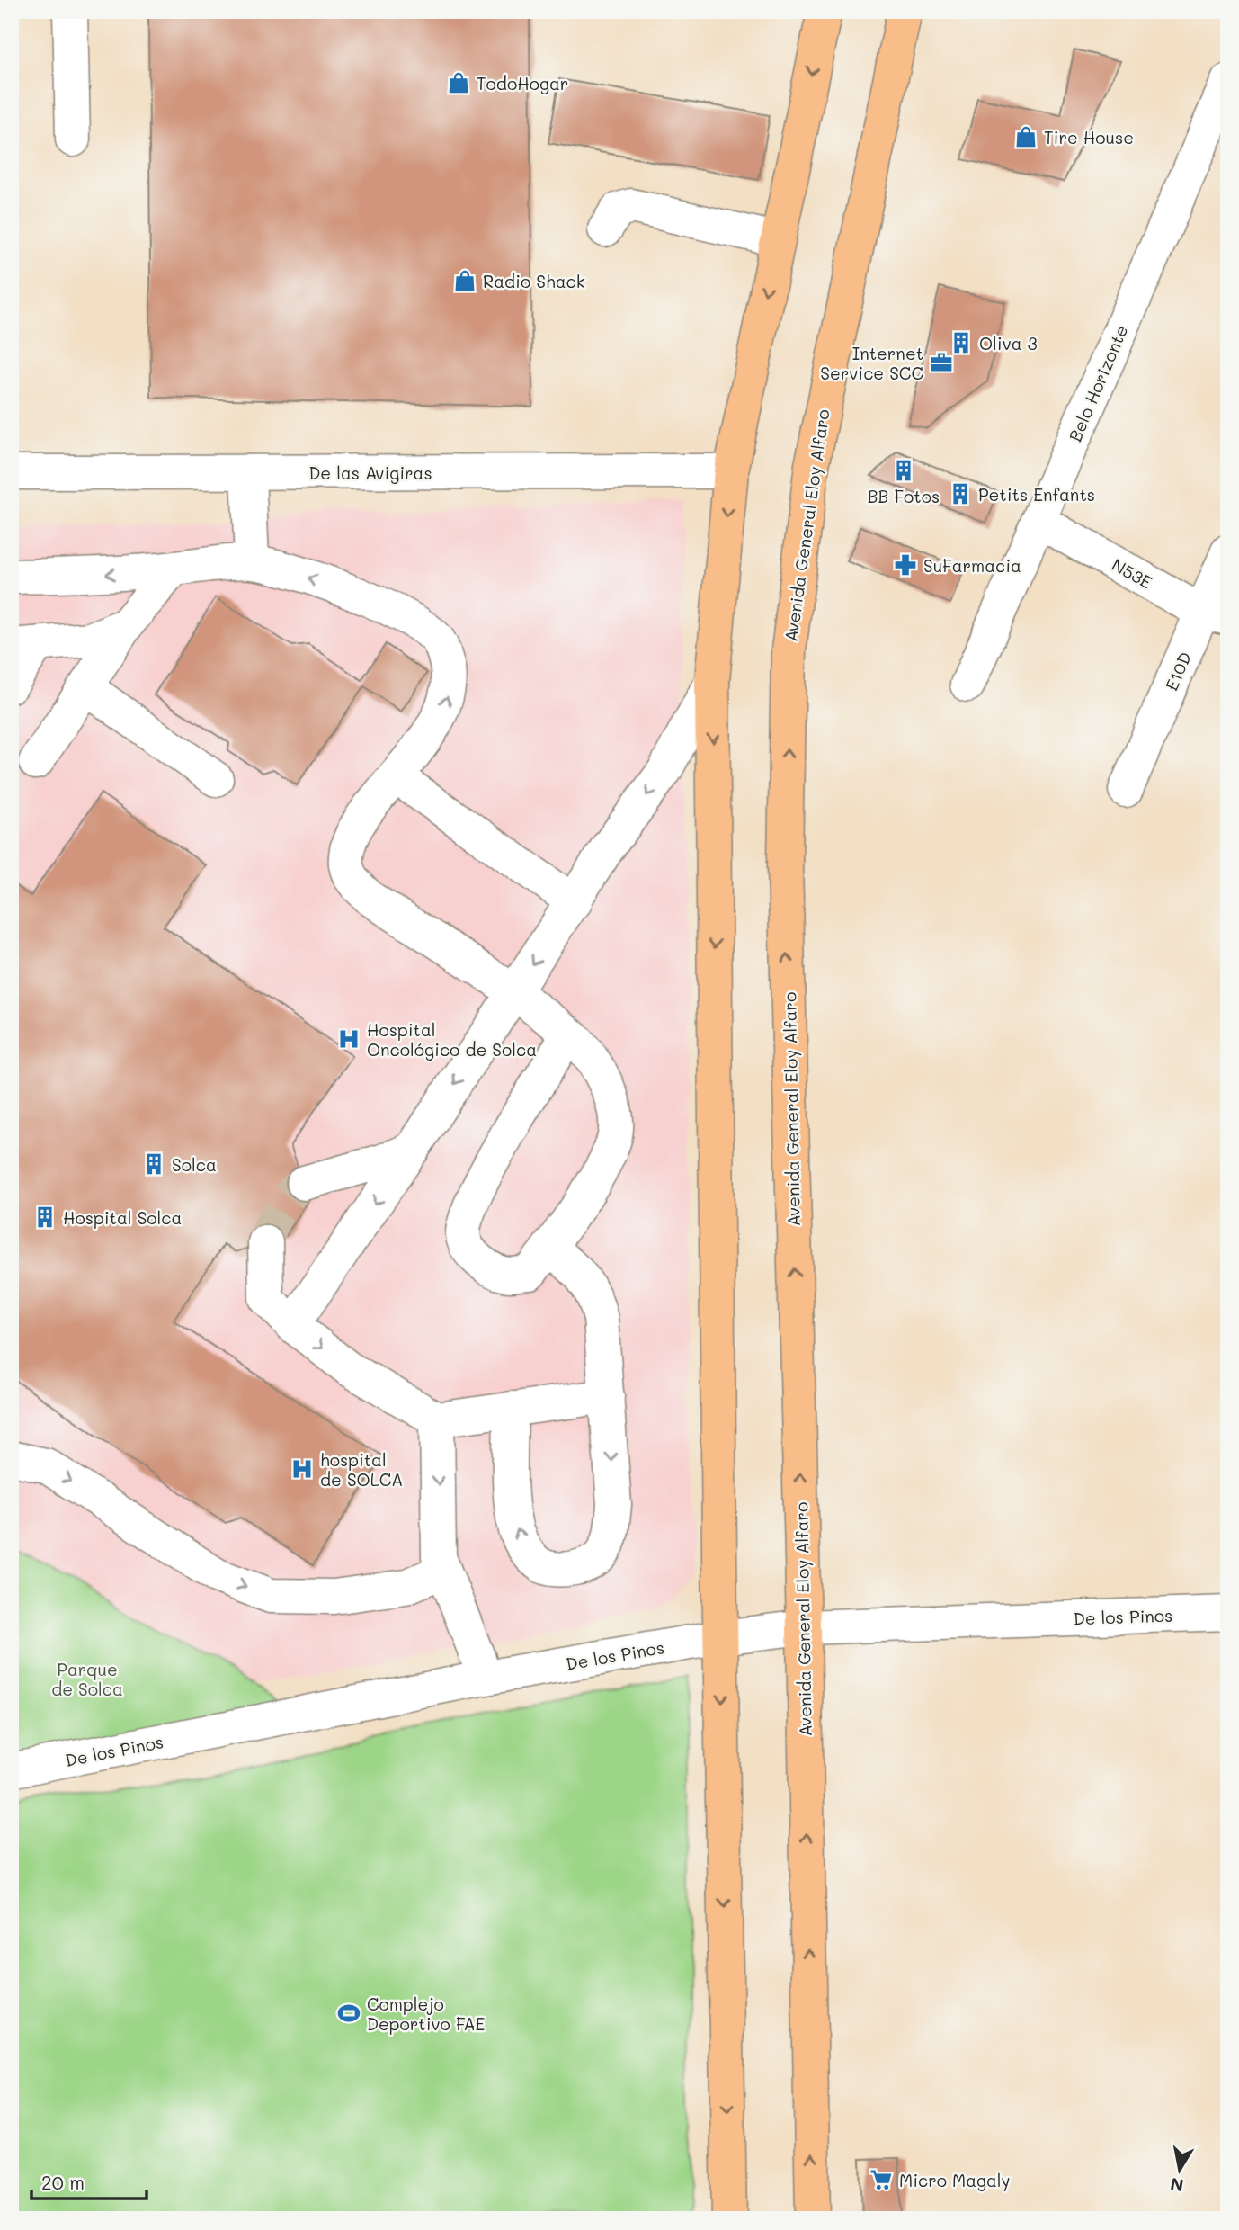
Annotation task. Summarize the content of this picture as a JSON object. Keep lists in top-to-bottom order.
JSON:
{
  "streets": {
    "main road": ["Avenida General Eloy Alfaro"],
    "street": [
      "Belo Horizonte",
      "De las Avigiras",
      "N53E",
      "E10D",
      "De los Pinos"
    ]
  },
  "crossings": [
    ["Belo Horizonte", "N53E"],
    ["Avenida General Eloy Alfaro", "De los Pinos"],
    ["N53E", "E10D"]
  ],
  "parks": ["Parque de Solca"],
  "places": {
    "shop": ["TodoHogar", "Tire House", "Radio Shack"],
    "building": [
      "Oliva 3",
      "BB Fotos",
      "Petits Enfants",
      "Solca",
      "Hospital Solca"
    ],
    "office": ["Internet Service SCC"],
    "pharmacy": ["SuFarmacia"],
    "hospital": ["Hospital Oncológico de Solca", "hospital de SOLCA"],
    "sports": ["Complejo Deportivo FAE"],
    "supermarket": ["Micro Magaly"]
  },
  "scale_bar": "20 m",
  "north": "bottom"
}
